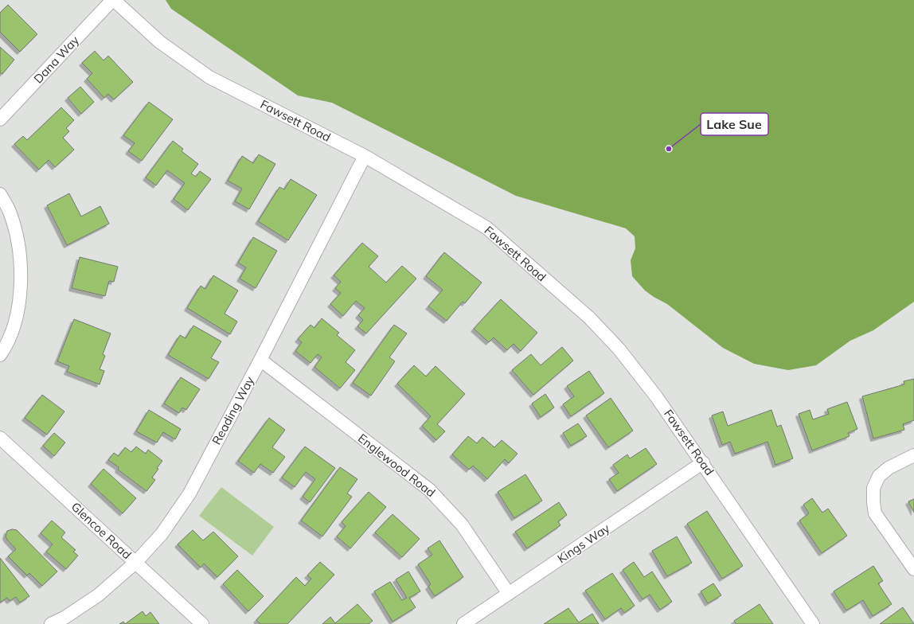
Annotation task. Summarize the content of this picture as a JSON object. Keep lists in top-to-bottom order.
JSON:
{
  "streets": {
    "street": [
      "Dana Way",
      "Fawsett Road",
      "Reading Way",
      "Englewood Road",
      "Glencoe Road",
      "Kings Way"
    ]
  },
  "crossings": [
    ["Dana Way", "Fawsett Road"],
    ["Fawsett Road", "Reading Way"],
    ["Fawsett Road", "Kings Way"],
    ["Reading Way", "Englewood Road"],
    ["Reading Way", "Glencoe Road"],
    ["Englewood Road", "Kings Way"]
  ],
  "places": ["Lake Sue"]
}
